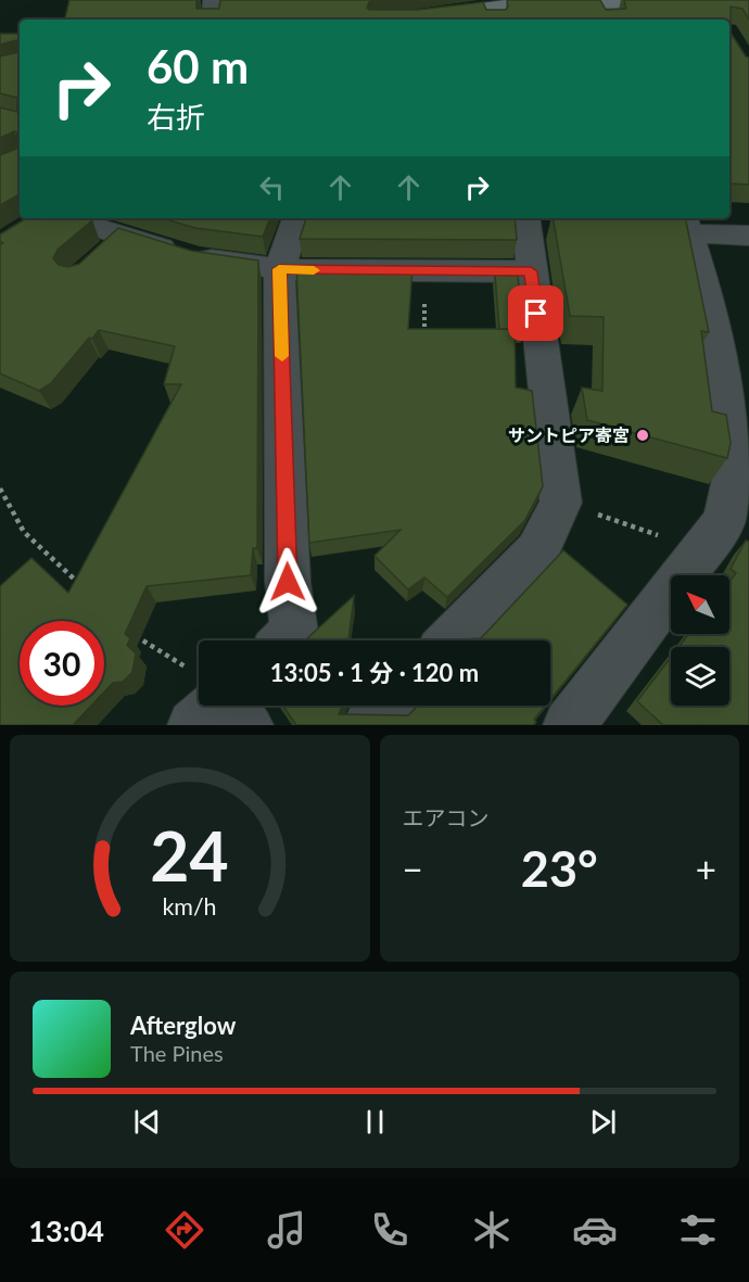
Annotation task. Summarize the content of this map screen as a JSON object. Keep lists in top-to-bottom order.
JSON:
{
  "places": ["サントピア寄宮"],
  "north": "top left",
  "page": {
    "turn": ["60 m", "右折"],
    "limit": "30",
    "trip": "13:05 · 1 分 · 120 m",
    "tile": "エアコン",
    "heat": ["−", "23°", "+"],
    "song": ["Afterglow", "The Pines"],
    "tabs": "13:04",
    "gauge": ["24", "km/h"]
  }
}
